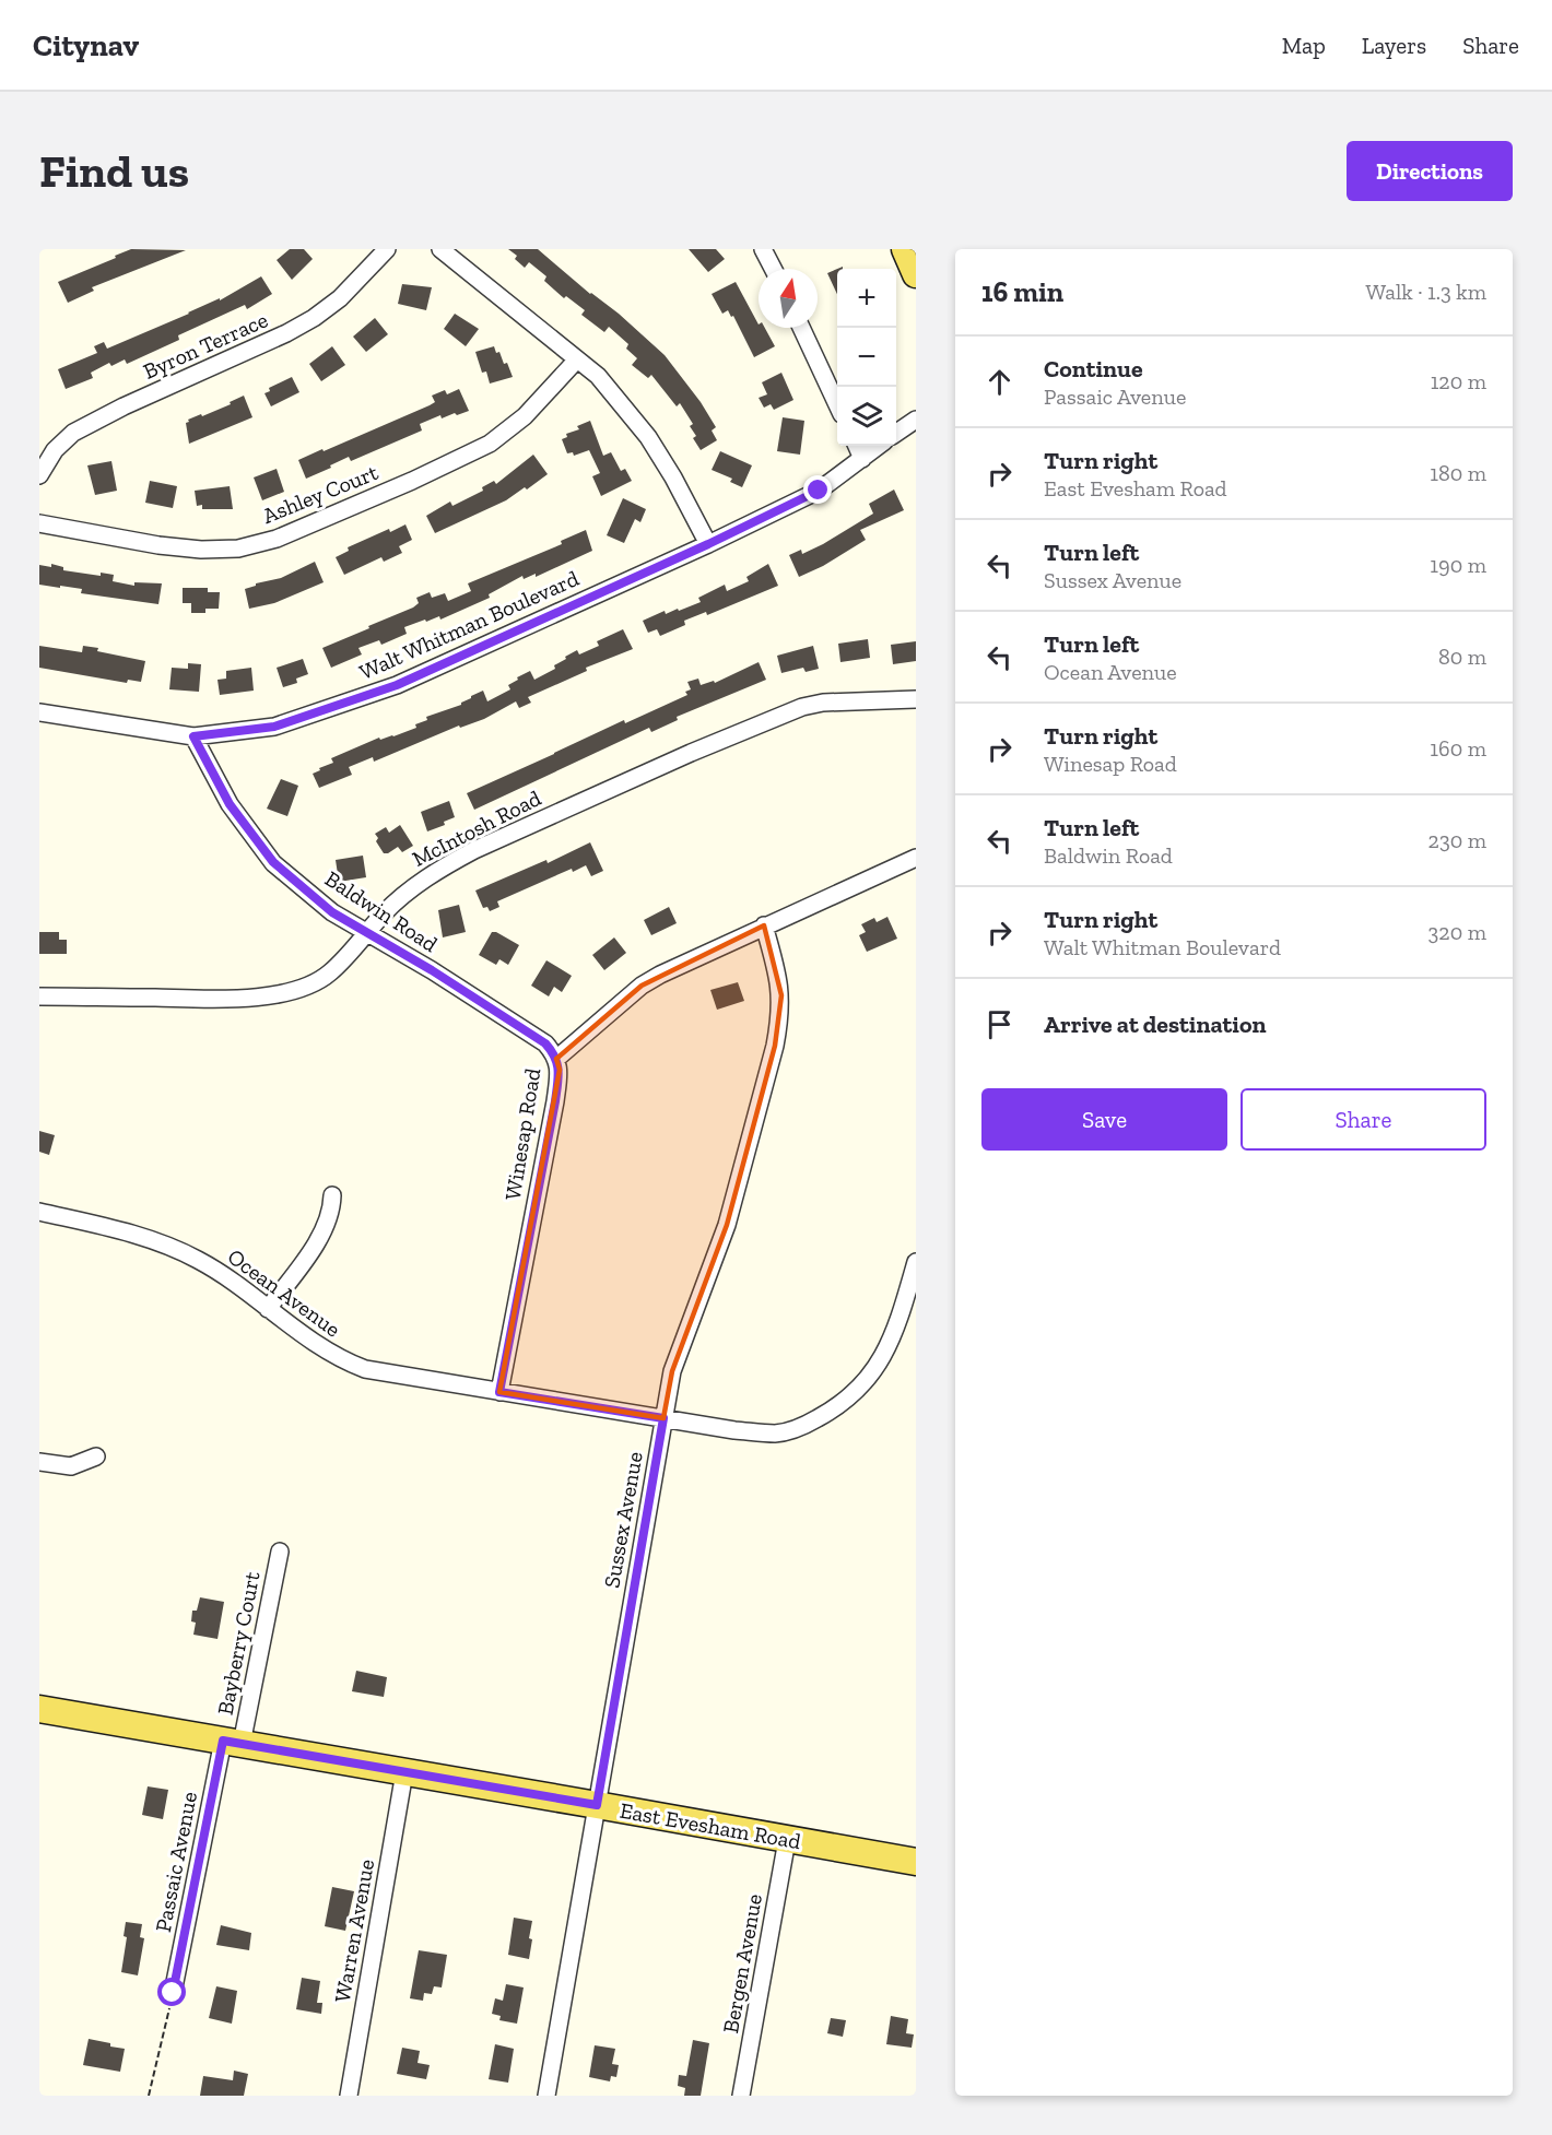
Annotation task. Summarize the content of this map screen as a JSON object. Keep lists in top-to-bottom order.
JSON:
{
  "streets": {
    "main road": ["East Evesham Road"],
    "street": [
      "Byron Terrace",
      "Ashley Court",
      "Walt Whitman Boulevard",
      "McIntosh Road",
      "Baldwin Road",
      "Winesap Road",
      "Ocean Avenue",
      "Sussex Avenue",
      "Bayberry Court",
      "Passaic Avenue",
      "Warren Avenue",
      "Bergen Avenue"
    ]
  },
  "crossings": [
    ["Walt Whitman Boulevard", "Baldwin Road"],
    ["McIntosh Road", "Baldwin Road"],
    ["Baldwin Road", "Winesap Road"],
    ["Winesap Road", "Ocean Avenue"],
    ["Winesap Road", "Sussex Avenue"],
    ["Ocean Avenue", "Sussex Avenue"],
    ["Sussex Avenue", "East Evesham Road"],
    ["Bayberry Court", "East Evesham Road"],
    ["Bayberry Court", "Passaic Avenue"],
    ["East Evesham Road", "Passaic Avenue"],
    ["East Evesham Road", "Warren Avenue"],
    ["East Evesham Road", "Bergen Avenue"]
  ],
  "north": "top",
  "page": {
    "header": "Citynav",
    "nav": ["Map", "Layers", "Share"],
    "buttons": [
      "Directions",
      ["Save", "Share"]
    ],
    "title": "Find us",
    "heading": ["16 min", "Walk · 1.3 km"],
    "map_buttons": ["+", "−"],
    "list": [
      ["Continue", "Passaic Avenue", "120 m"],
      ["Turn right", "East Evesham Road", "180 m"],
      ["Turn left", "Sussex Avenue", "190 m"],
      ["Turn left", "Ocean Avenue", "80 m"],
      ["Turn right", "Winesap Road", "160 m"],
      ["Turn left", "Baldwin Road", "230 m"],
      ["Turn right", "Walt Whitman Boulevard", "320 m"],
      "Arrive at destination"
    ]
  }
}
